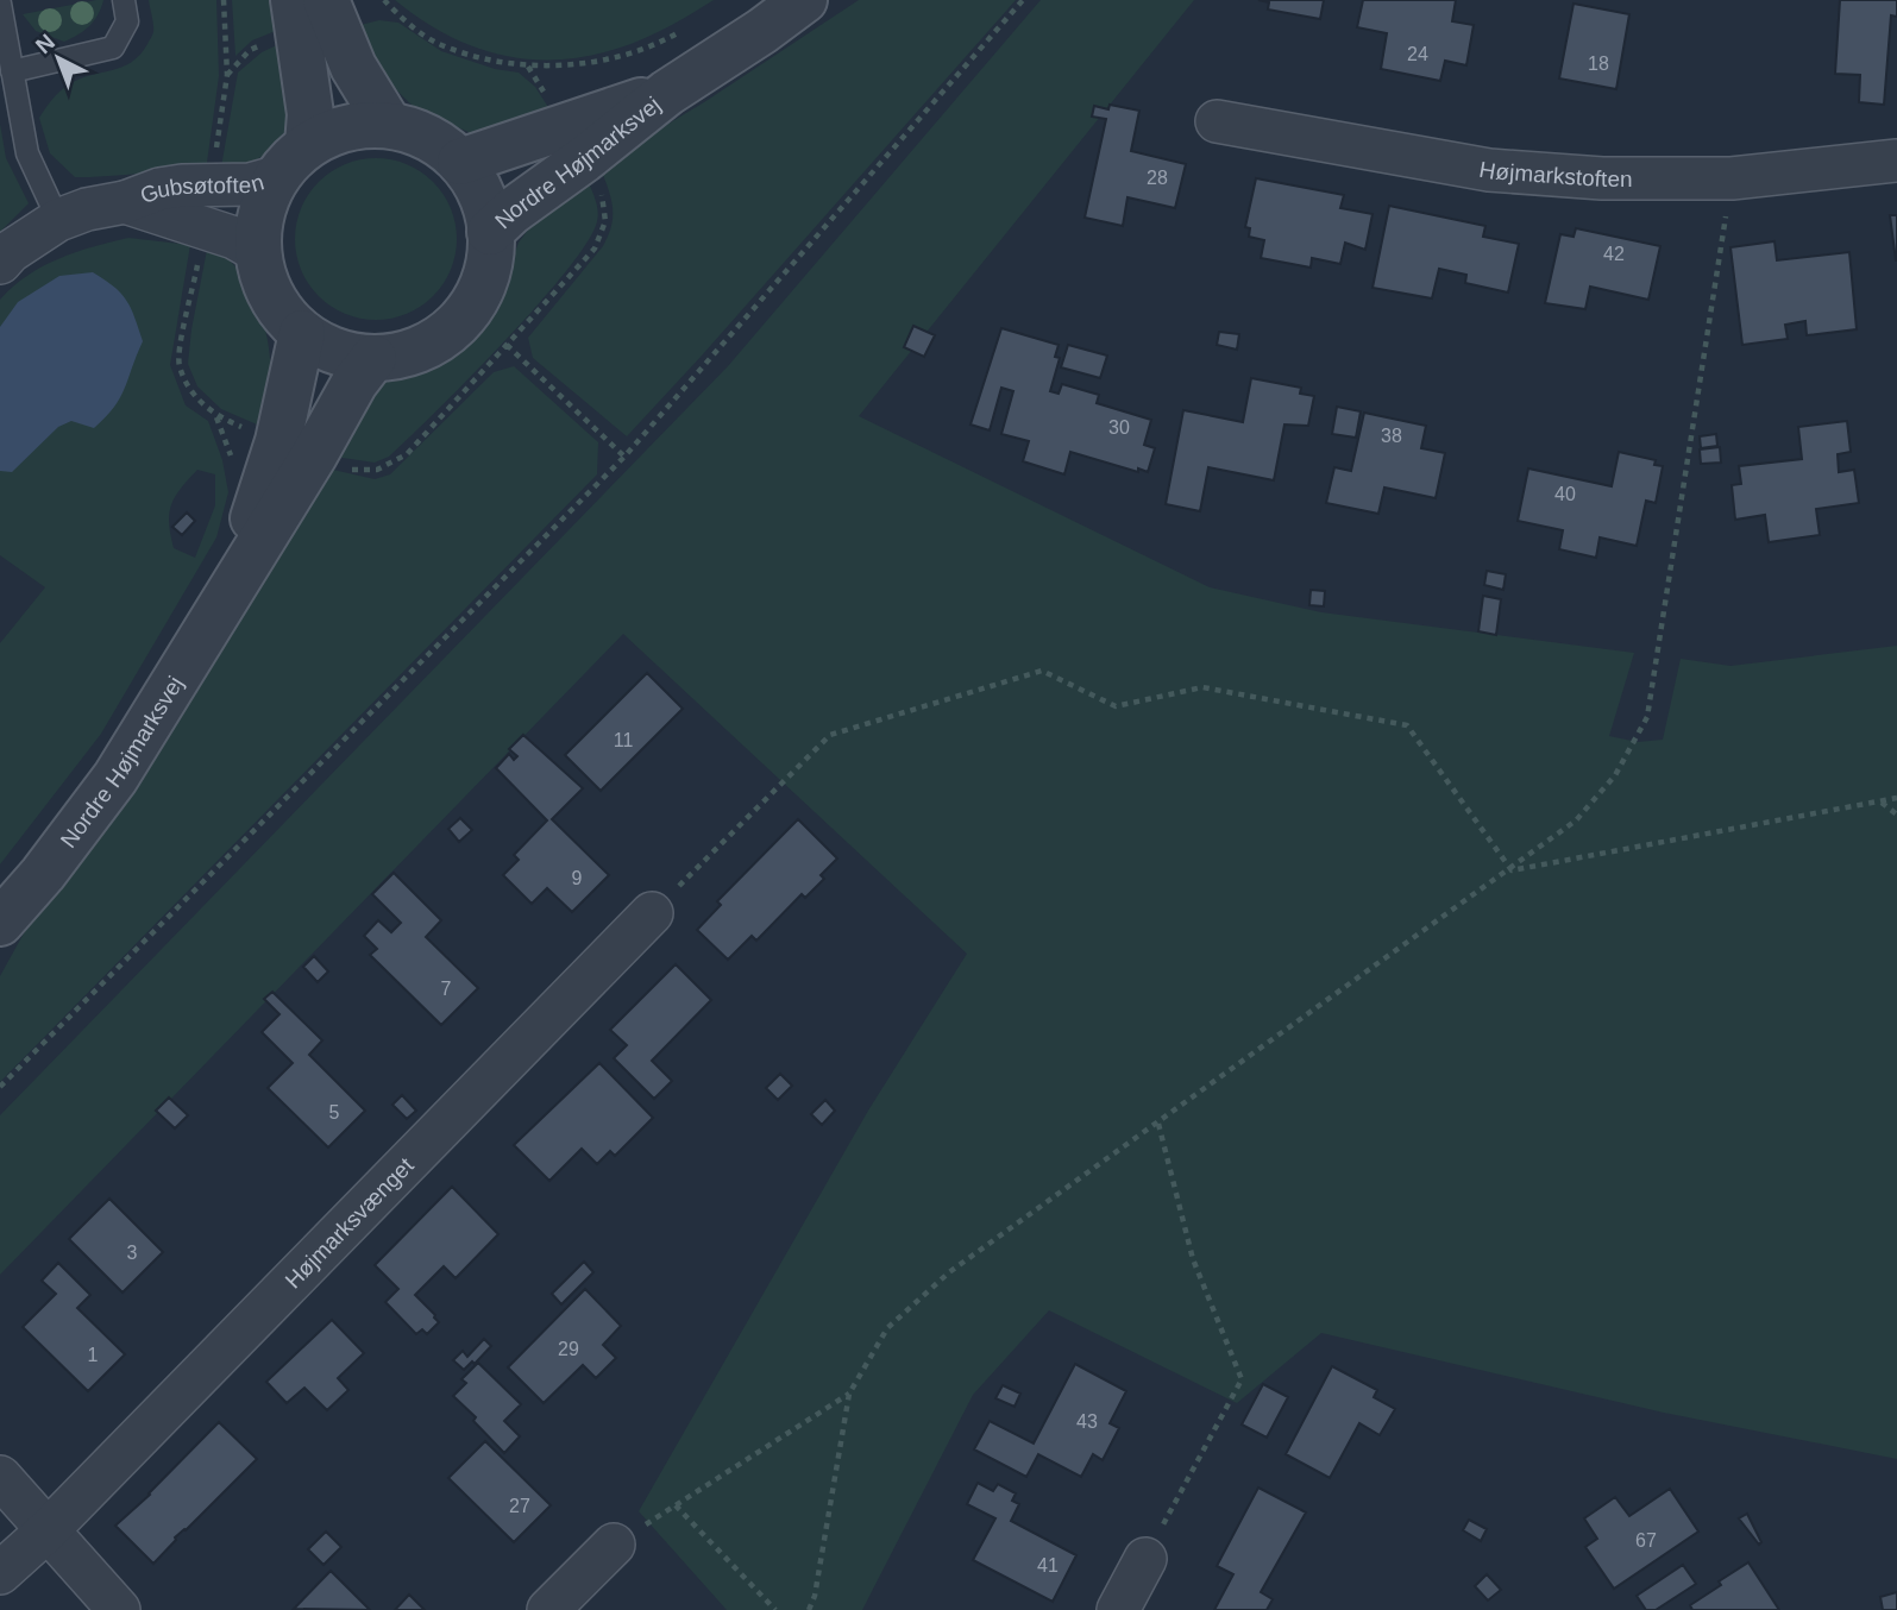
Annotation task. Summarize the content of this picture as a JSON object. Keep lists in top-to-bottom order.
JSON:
{
  "streets": {
    "street": [
      "Nordre Højmarksvej",
      "Højmarkstoften",
      "Gubsøtoften",
      "Højmarksvænget"
    ]
  },
  "crossings": [
    ["Nordre Højmarksvej", "Gubsøtoften"]
  ],
  "house_numbers": [
    "24",
    "18",
    "28",
    "42",
    "30",
    "38",
    "40",
    "11",
    "9",
    "7",
    "5",
    "3",
    "29",
    "1",
    "43",
    "27",
    "67",
    "41"
  ],
  "north": "top left"
}
